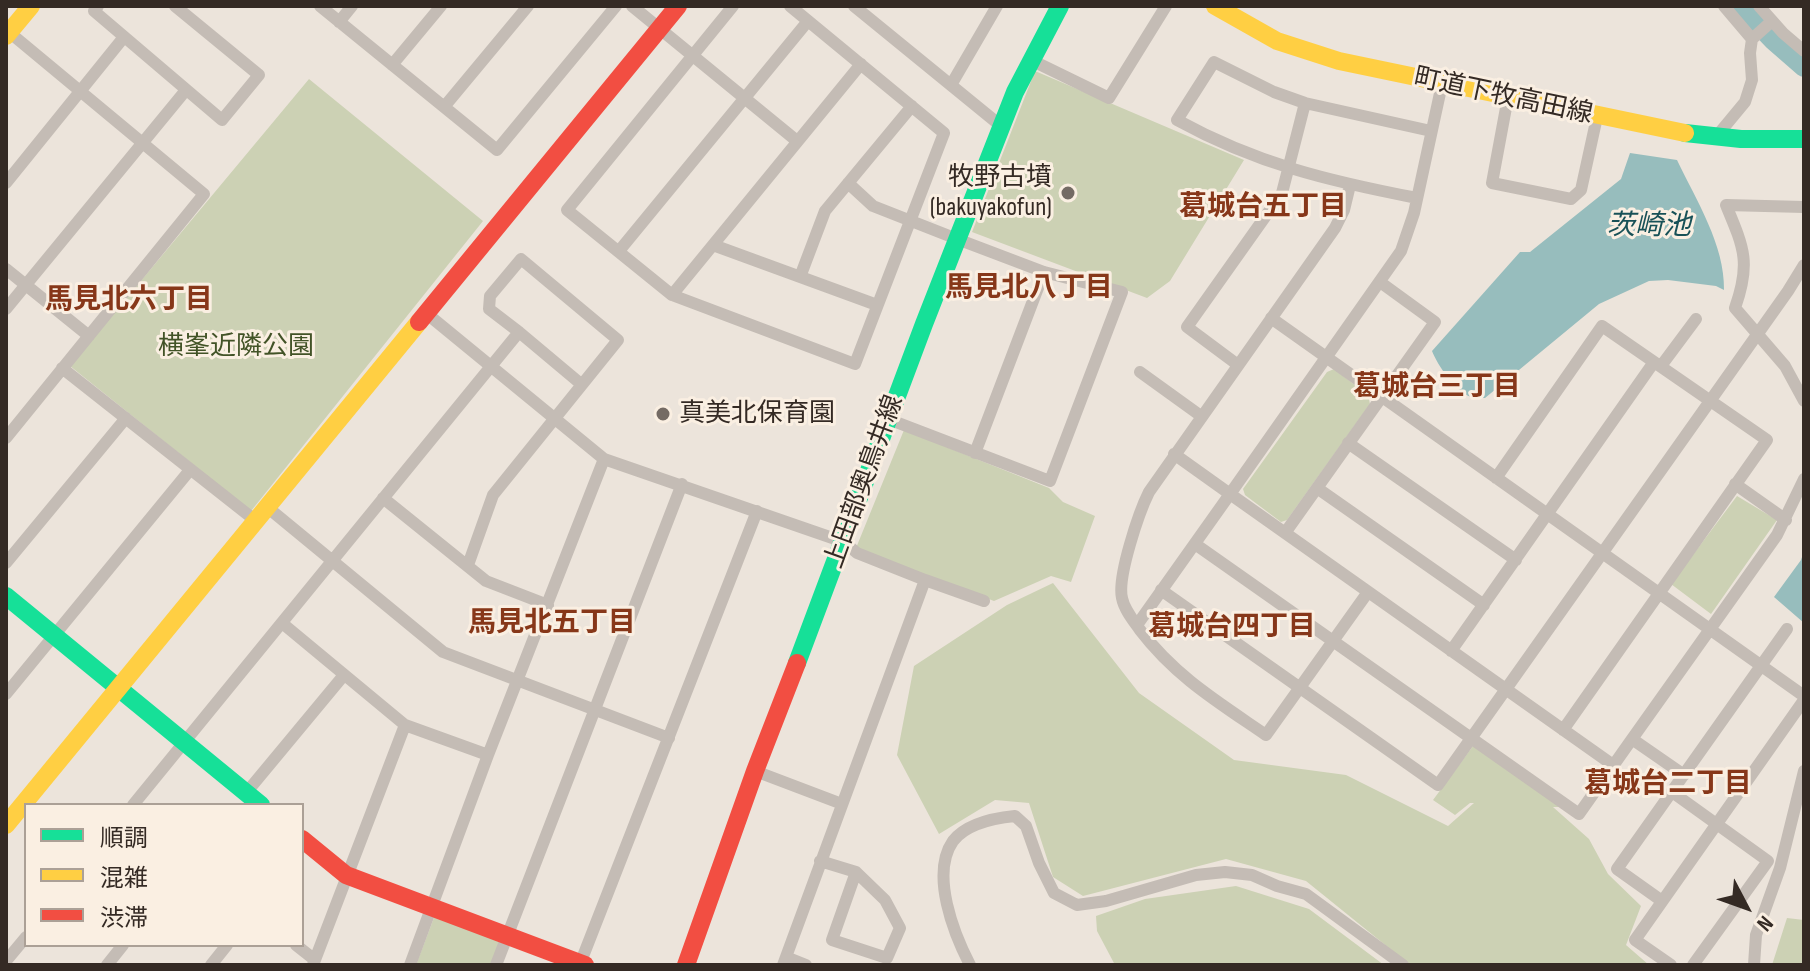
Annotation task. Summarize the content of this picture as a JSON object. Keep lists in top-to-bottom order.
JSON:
{
  "streets": {
    "street": ["町道下牧高田線", "上田部奥鳥井線"]
  },
  "districts": [
    "葛城台五丁目",
    "馬見北八丁目",
    "馬見北六丁目",
    "葛城台三丁目",
    "馬見北五丁目",
    "葛城台四丁目",
    "葛城台二丁目"
  ],
  "water": ["茨崎池"],
  "parks": ["横峯近隣公園"],
  "places": ["牧野古墳 (bakuyakofun)", "真美北保育園"],
  "legend": ["順調", "混雑", "渋滞"],
  "north": "bottom right"
}
